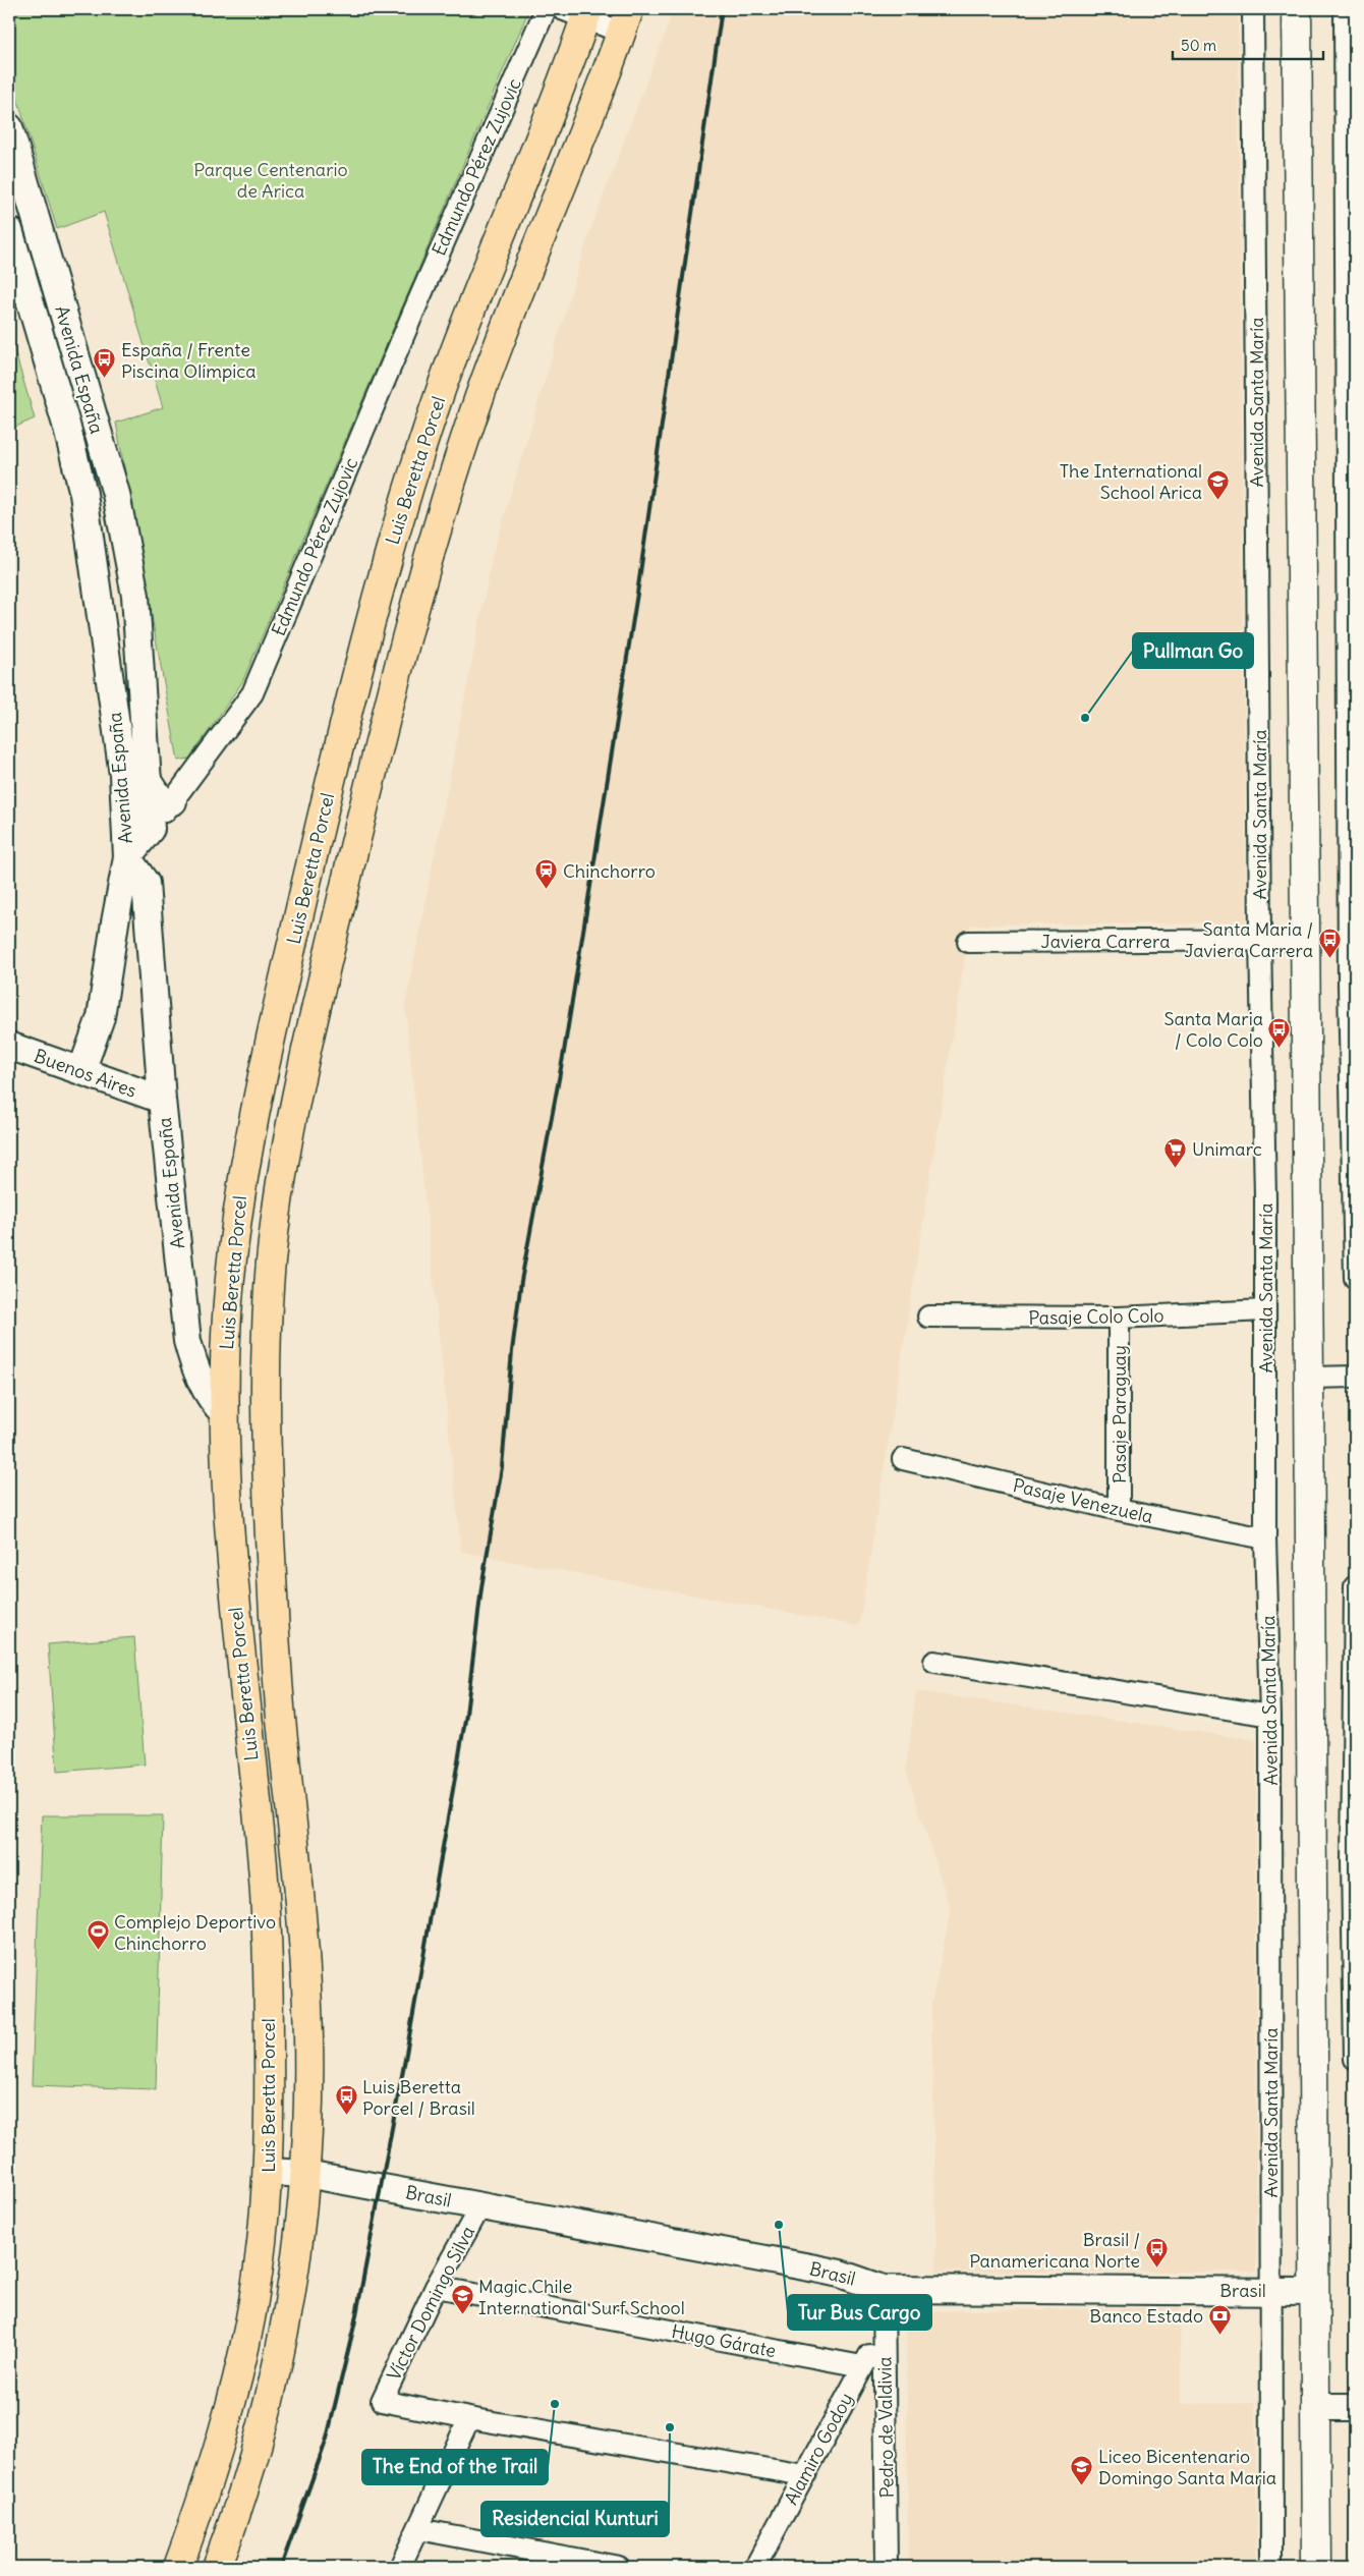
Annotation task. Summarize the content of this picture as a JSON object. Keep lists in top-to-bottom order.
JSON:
{
  "streets": {
    "main road": ["Luis Beretta Porcel"],
    "street": [
      "Edmundo Pérez Zujovic",
      "Avenida España",
      "Avenida Santa María",
      "Javiera Carrera",
      "Buenos Aires",
      "Pasaje Colo Colo",
      "Pasaje Paraguay",
      "Pasaje Venezuela",
      "Brasil",
      "Víctor Domingo Silva",
      "Hugo Gárate",
      "Pedro de Valdivia",
      "Alamiro Godoy"
    ]
  },
  "crossings": [
    ["Edmundo Pérez Zujovic", "Avenida España"],
    ["Edmundo Pérez Zujovic", "Buenos Aires"],
    ["Avenida España", "Luis Beretta Porcel"],
    ["Avenida España", "Buenos Aires"],
    ["Avenida Santa María", "Javiera Carrera"],
    ["Avenida Santa María", "Pasaje Colo Colo"],
    ["Avenida Santa María", "Pasaje Venezuela"],
    ["Avenida Santa María", "Brasil"],
    ["Luis Beretta Porcel", "Brasil"],
    ["Pasaje Colo Colo", "Pasaje Paraguay"],
    ["Pasaje Paraguay", "Pasaje Venezuela"],
    ["Brasil", "Víctor Domingo Silva"],
    ["Brasil", "Pedro de Valdivia"],
    ["Víctor Domingo Silva", "Hugo Gárate"],
    ["Hugo Gárate", "Alamiro Godoy"],
    ["Pedro de Valdivia", "Alamiro Godoy"]
  ],
  "parks": ["Parque Centenario de Arica"],
  "places": {
    "bus stop": [
      "España / Frente Piscina Olímpica",
      "Santa Maria / Javiera Carrera",
      "Santa Maria / Colo Colo",
      "Luis Beretta Porcel / Brasil",
      "Brasil / Panamericana Norte"
    ],
    "school or university": ["The International School Arica", "Magic Chile International Surf School", "Liceo Bicentenario Domingo Santa Maria"],
    "other": [
      "Pullman Go",
      "Tur Bus Cargo",
      "The End of the Trail",
      "Residencial Kunturi"
    ],
    "station": ["Chinchorro"],
    "supermarket": ["Unimarc"],
    "sports": ["Complejo Deportivo Chinchorro"],
    "bank": ["Banco Estado"]
  },
  "scale_bar": "50 m"
}
